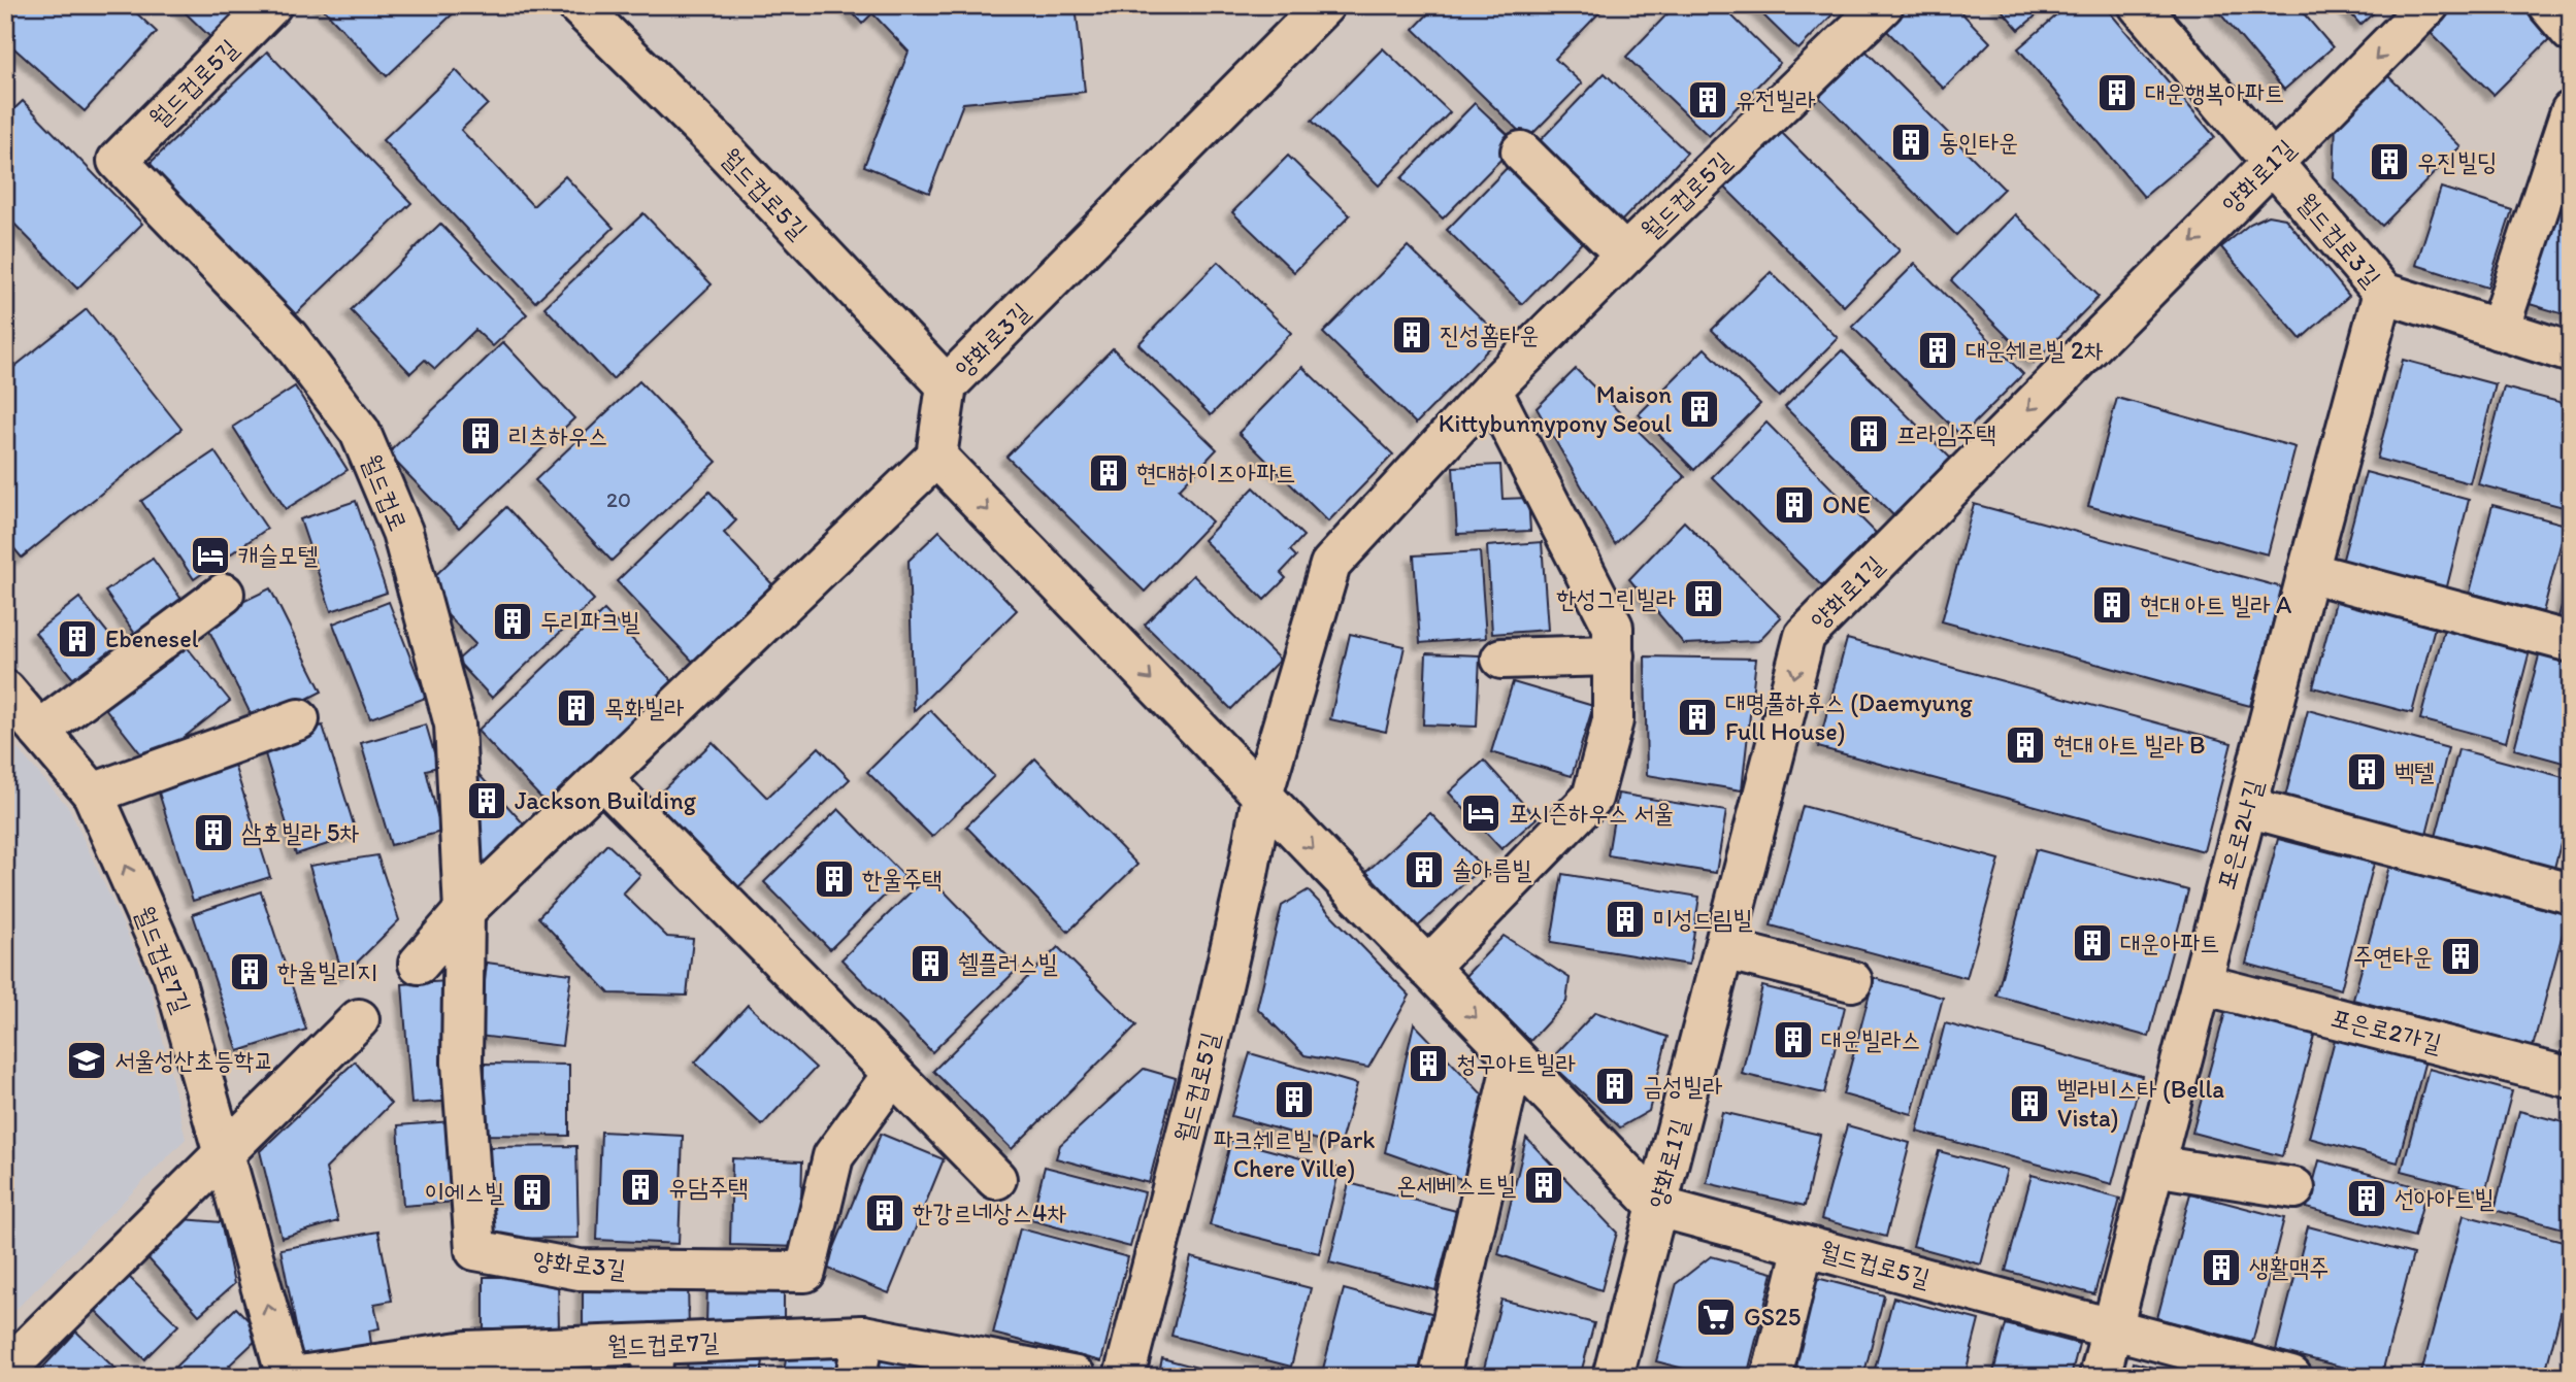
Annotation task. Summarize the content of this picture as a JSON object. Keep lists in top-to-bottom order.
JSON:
{
  "streets": {
    "lane": [
      "월드컵로5길",
      "양화로1길",
      "월드컵로3길",
      "양화로3길",
      "월드컵로",
      "포은로2나길",
      "월드컵로7길",
      "포은로2가길"
    ]
  },
  "crossings": [
    ["월드컵로5길", "양화로1길"],
    ["월드컵로5길", "양화로3길"],
    ["월드컵로5길", "월드컵로"],
    ["월드컵로5길", "포은로2나길"],
    ["양화로1길", "월드컵로3길"],
    ["월드컵로3길", "포은로2나길"],
    ["양화로3길", "월드컵로"],
    ["포은로2나길", "포은로2가길"]
  ],
  "one_way": ["월드컵로7길"],
  "places": {
    "building": [
      "대운행복아파트",
      "유전빌라",
      "동인타운",
      "우진빌딩",
      "진성홈타운",
      "대운쉐르빌 2차",
      "Maison Kittybunnypony Seoul",
      "프라임주택",
      "리츠하우스",
      "현대하이즈아파트",
      "ONE",
      "한성그린빌라",
      "현대 아트 빌라 A",
      "두리파크빌",
      "Ebenesel",
      "목화빌라",
      "대명풀하후스 (Daemyung Full House)",
      "현대 아트 빌라 B",
      "벡텔",
      "Jackson Building",
      "삼호빌라 5차",
      "솔아름빌",
      "한울주택",
      "미성드림빌",
      "대운아파트",
      "주연타운",
      "쉘플러스빌",
      "한울빌리지",
      "대운빌라스",
      "청구아트빌라",
      "금성빌라",
      "파크쉐르빌 (Park Chere Ville)",
      "벨라비스타 (Bella Vista)",
      "온세베스트빌",
      "유담주택",
      "이에스빌",
      "선아아트빌",
      "한강르네상스4차",
      "생활맥주"
    ],
    "hotel": ["캐슬모텔", "포시즌하우스 서울"],
    "school or university": ["서울성산초등학교"],
    "supermarket": ["GS25"]
  },
  "house_numbers": ["20"]
}
